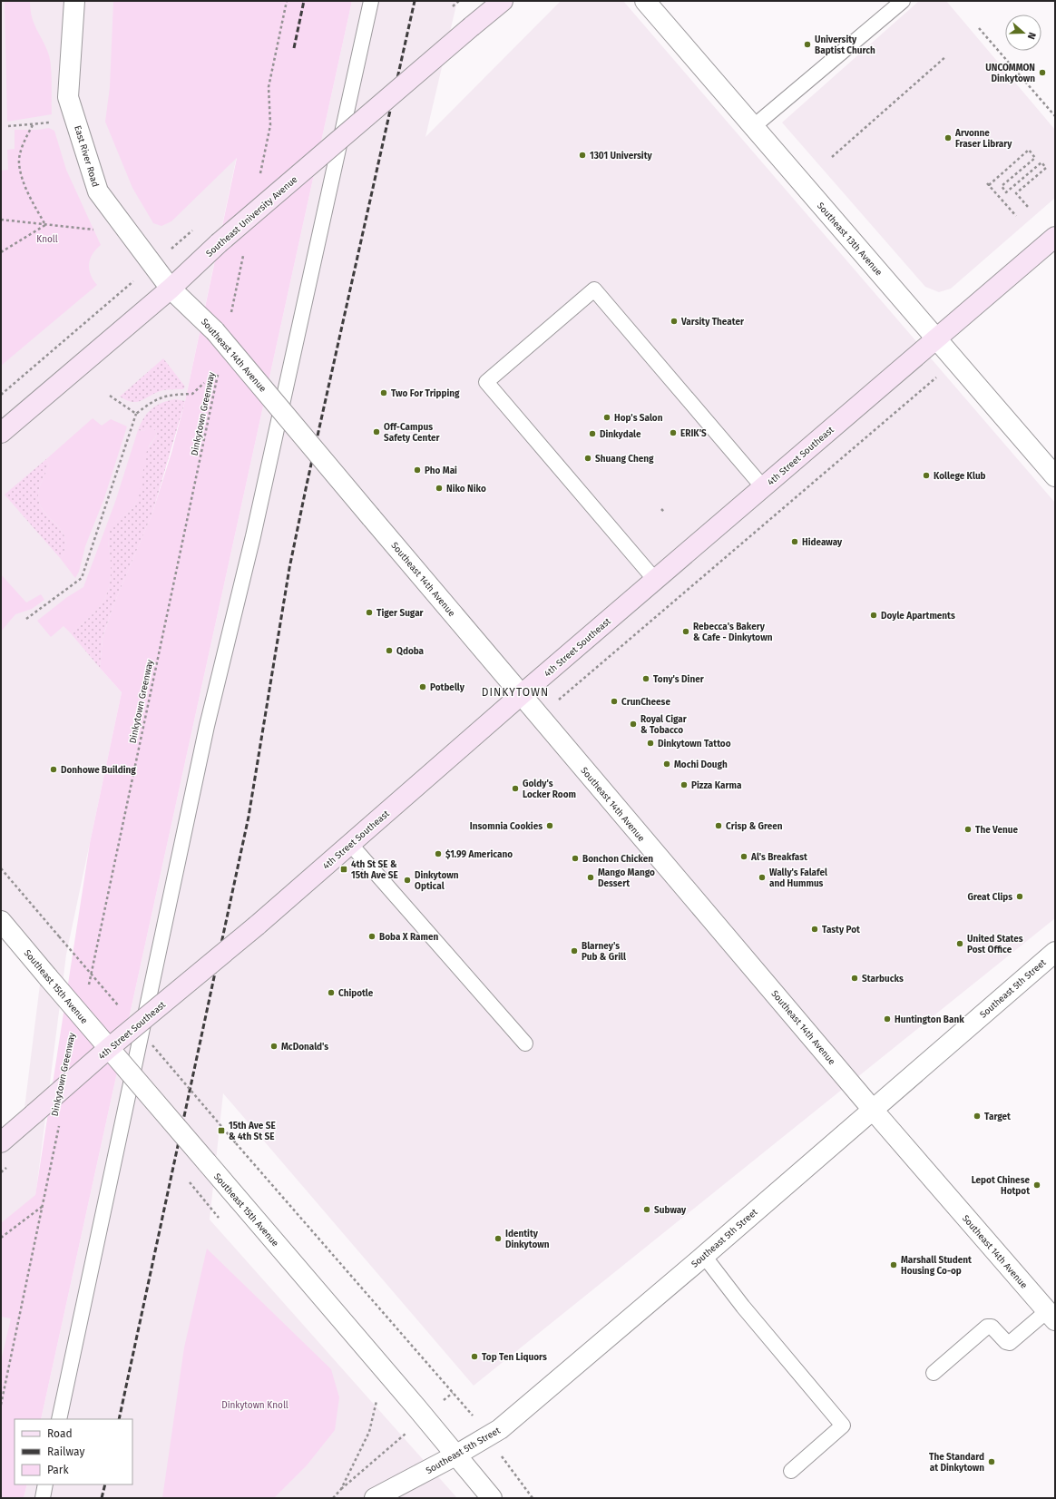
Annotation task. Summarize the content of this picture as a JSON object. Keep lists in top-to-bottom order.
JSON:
{
  "streets": {
    "main road": ["Southeast University Avenue", "4th Street Southeast"],
    "street": [
      "East River Road",
      "Southeast 13th Avenue",
      "Southeast 14th Avenue",
      "Southeast 15th Avenue",
      "Southeast 5th Street"
    ],
    "path": ["Dinkytown Greenway"]
  },
  "crossings": [
    ["East River Road", "Southeast University Avenue"],
    ["East River Road", "Southeast 14th Avenue"],
    ["Southeast University Avenue", "Southeast 14th Avenue"],
    ["Southeast 13th Avenue", "4th Street Southeast"],
    ["Southeast 14th Avenue", "4th Street Southeast"],
    ["Southeast 14th Avenue", "Southeast 5th Street"],
    ["4th Street Southeast", "Southeast 15th Avenue"],
    ["Southeast 15th Avenue", "Southeast 5th Street"]
  ],
  "districts": ["DINKYTOWN"],
  "parks": ["Knoll", "Dinkytown Knoll"],
  "places": {
    "other": [
      "University Baptist Church",
      "UNCOMMON Dinkytown",
      "Arvonne Fraser Library",
      "1301 University",
      "Varsity Theater",
      "Two For Tripping",
      "Hop's Salon",
      "Off-Campus Safety Center",
      "ERIK'S",
      "Dinkydale",
      "Shuang Cheng",
      "Pho Mai",
      "Kollege Klub",
      "Niko Niko",
      "Hideaway",
      "Tiger Sugar",
      "Doyle Apartments",
      "Rebecca's Bakery & Cafe - Dinkytown",
      "Qdoba",
      "Tony's Diner",
      "Potbelly",
      "CrunCheese",
      "Royal Cigar & Tobacco",
      "Dinkytown Tattoo",
      "Mochi Dough",
      "Donhowe Building",
      "Pizza Karma",
      "Goldy's Locker Room",
      "Insomnia Cookies",
      "Crisp & Green",
      "The Venue",
      "$1.99 Americano",
      "Al's Breakfast",
      "Bonchon Chicken",
      "Mango Mango Dessert",
      "Wally's Falafel and Hummus",
      "Dinkytown Optical",
      "Great Clips",
      "Tasty Pot",
      "Boba X Ramen",
      "United States Post Office",
      "Blarney's Pub & Grill",
      "Starbucks",
      "Chipotle",
      "Huntington Bank",
      "McDonald's",
      "Target",
      "Lepot Chinese Hotpot",
      "Subway",
      "Identity Dinkytown",
      "Marshall Student Housing Co-op",
      "Top Ten Liquors",
      "The Standard at Dinkytown"
    ],
    "transit": ["4th St SE & 15th Ave SE", "15th Ave SE & 4th St SE"]
  },
  "legend": ["Road", "Railway", "Park"],
  "north": "right"
}
